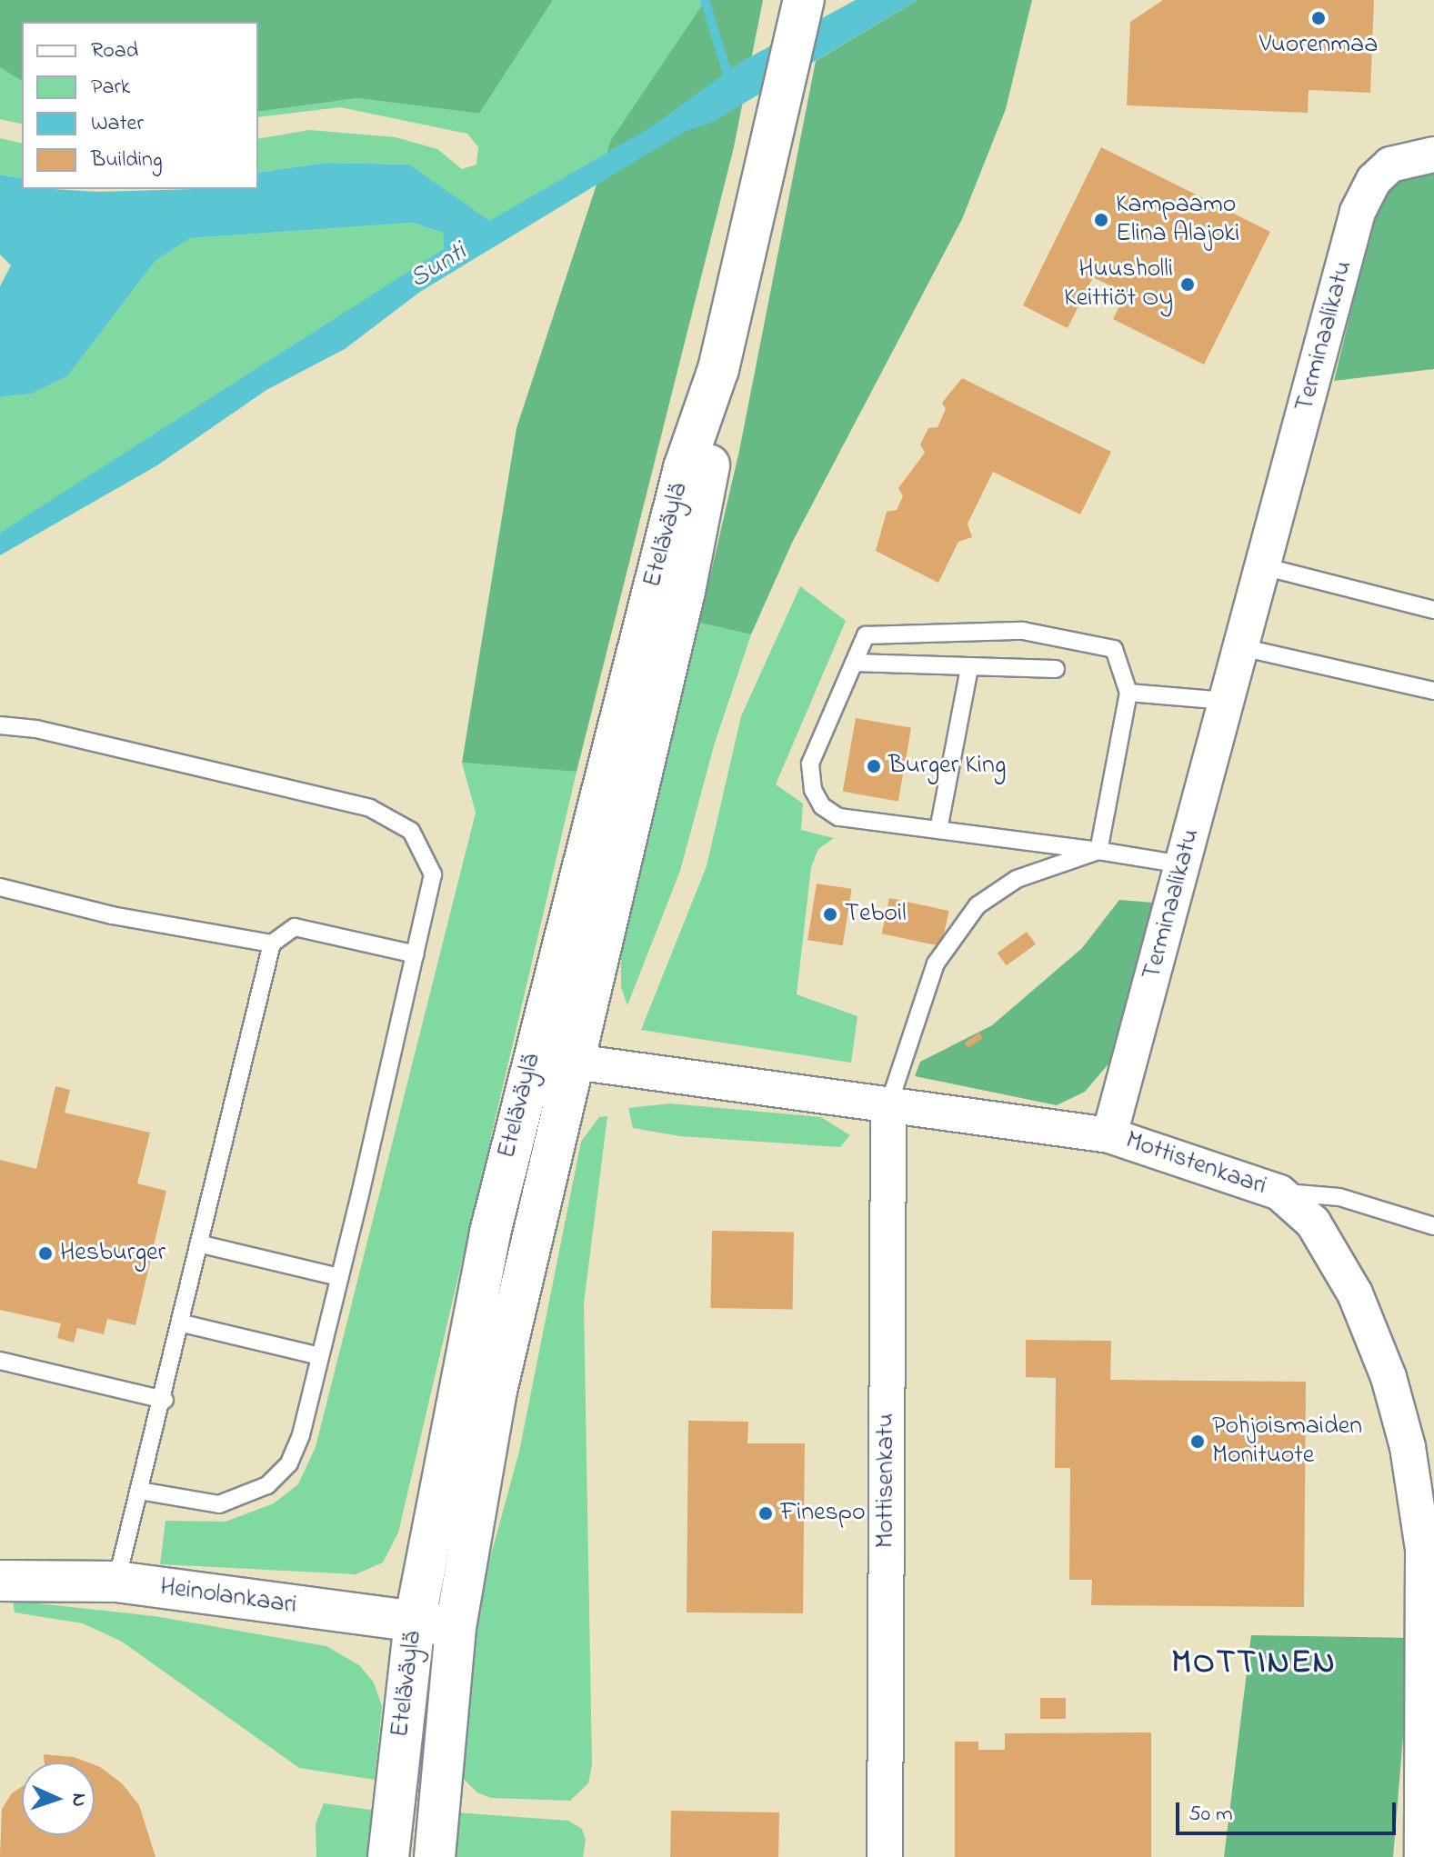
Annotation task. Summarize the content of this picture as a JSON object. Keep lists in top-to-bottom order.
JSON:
{
  "streets": {
    "main road": ["Eteläväylä", "Heinolankaari"],
    "street": ["Terminaalikatu", "Mottistenkaari", "Mottisenkatu"]
  },
  "crossings": [
    ["Terminaalikatu", "Mottistenkaari"],
    ["Eteläväylä", "Heinolankaari"]
  ],
  "districts": ["MOTTINEN"],
  "water": ["Sunti"],
  "places": [
    "Vuorenmaa",
    "Kampaamo Elina Alajoki",
    "Huusholli Keittiöt Oy",
    "Burger King",
    "Teboil",
    "Hesburger",
    "Pohjoismaiden Monituote",
    "Finespo"
  ],
  "legend": [
    "Road",
    "Park",
    "Water",
    "Building"
  ],
  "scale_bar": "50 m",
  "north": "right"
}
